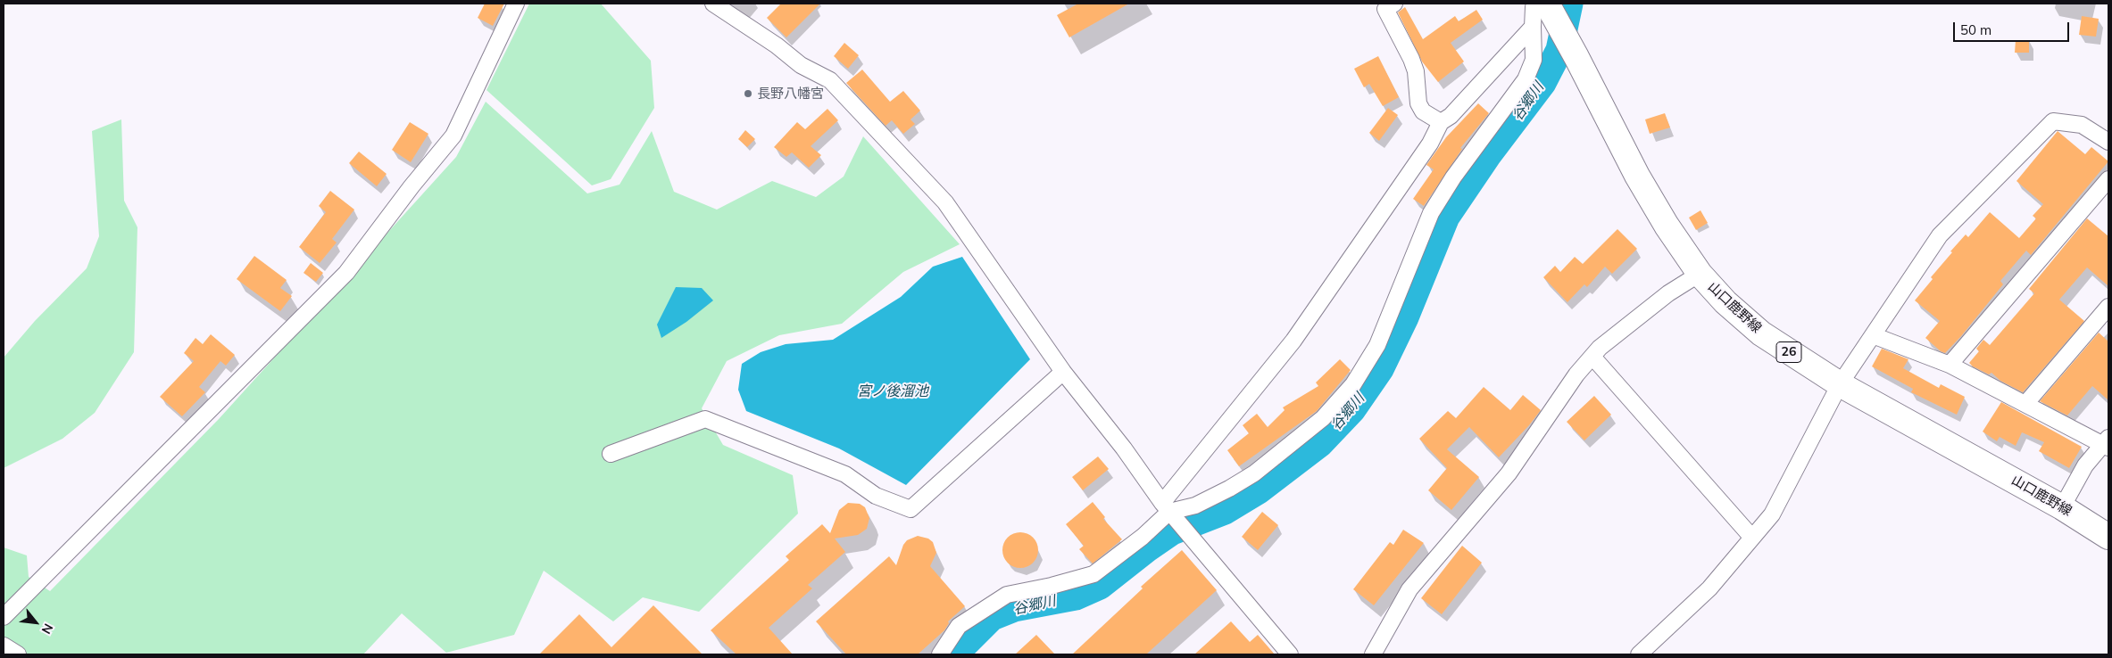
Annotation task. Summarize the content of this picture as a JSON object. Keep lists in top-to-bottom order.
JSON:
{
  "streets": {
    "main road": ["山口鹿野線", "26"]
  },
  "water": ["谷郷川", "宮ノ後溜池"],
  "places": ["長野八幡宮"],
  "scale_bar": "50 m",
  "north": "bottom right"
}
